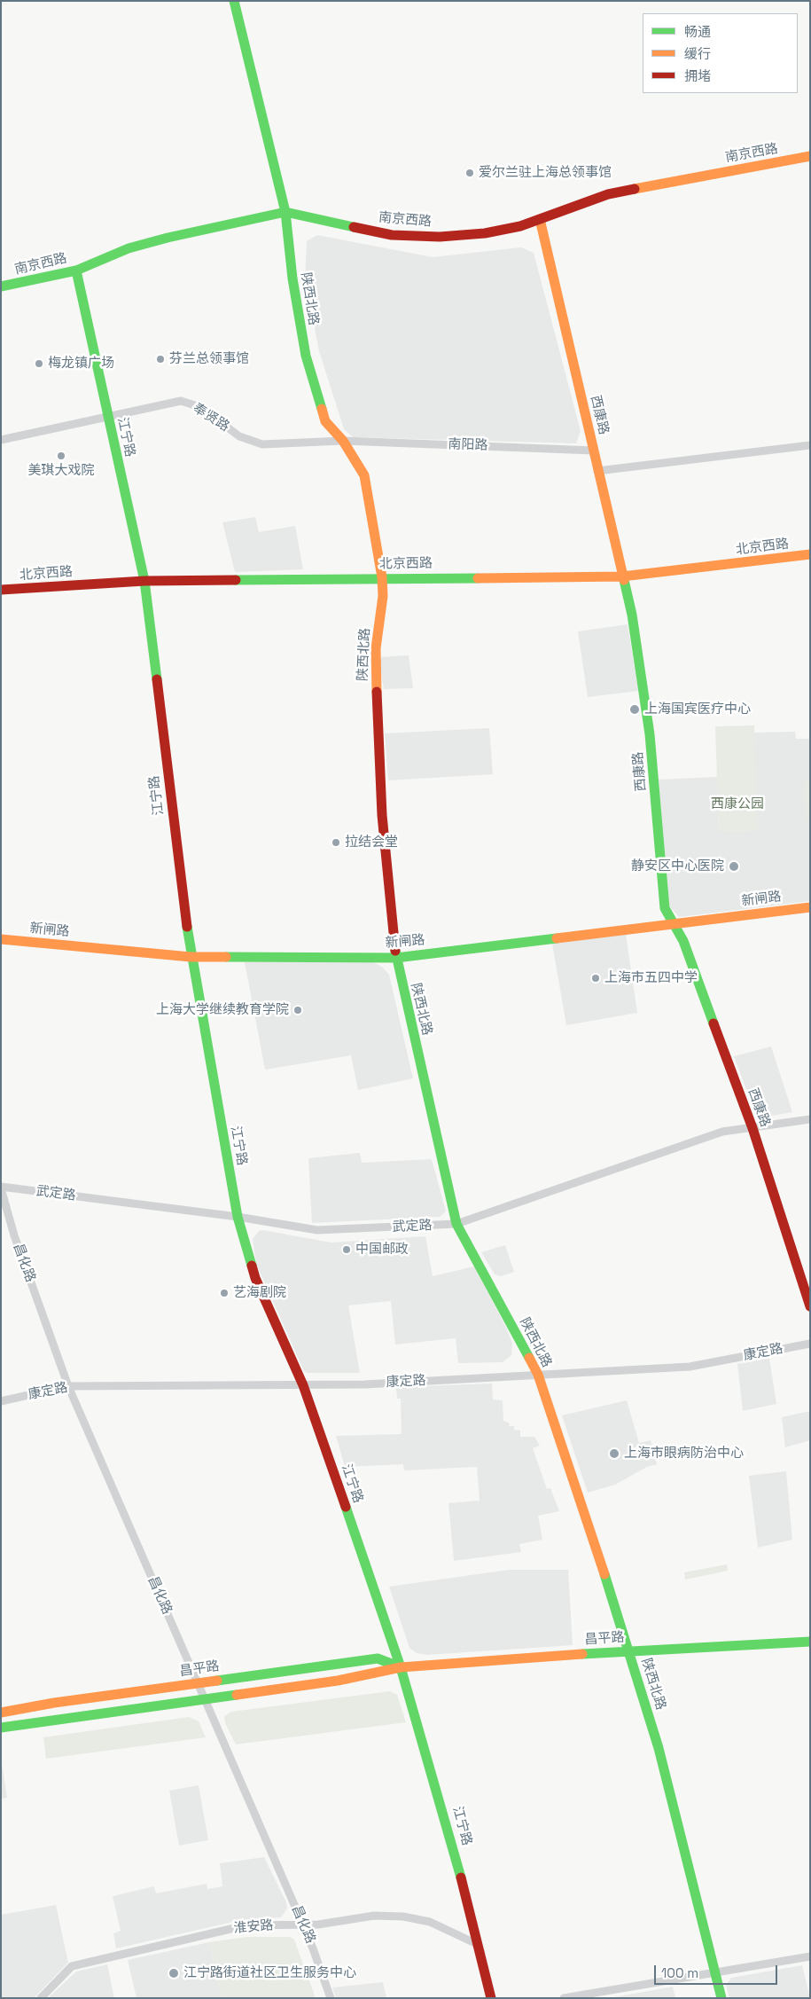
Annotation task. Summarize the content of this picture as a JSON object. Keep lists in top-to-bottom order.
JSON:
{
  "streets": {
    "main road": [
      "南京西路",
      "陕西北路",
      "西康路",
      "江宁路",
      "北京西路",
      "新闸路",
      "昌平路"
    ],
    "street": [
      "奉贤路",
      "南阳路",
      "武定路",
      "昌化路",
      "康定路",
      "淮安路"
    ]
  },
  "crossings": [
    ["南京西路", "陕西北路"],
    ["南京西路", "西康路"],
    ["南京西路", "江宁路"],
    ["陕西北路", "奉贤路"],
    ["陕西北路", "南阳路"],
    ["陕西北路", "北京西路"],
    ["陕西北路", "新闸路"],
    ["陕西北路", "武定路"],
    ["陕西北路", "康定路"],
    ["陕西北路", "昌平路"],
    ["西康路", "南阳路"],
    ["西康路", "北京西路"],
    ["西康路", "新闸路"],
    ["西康路", "武定路"],
    ["奉贤路", "江宁路"],
    ["奉贤路", "南阳路"],
    ["江宁路", "北京西路"],
    ["江宁路", "新闸路"],
    ["江宁路", "武定路"],
    ["江宁路", "康定路"],
    ["江宁路", "昌平路"],
    ["江宁路", "淮安路"],
    ["武定路", "昌化路"],
    ["昌化路", "康定路"],
    ["昌化路", "昌平路"],
    ["昌化路", "淮安路"]
  ],
  "parks": ["西康公园"],
  "places": [
    "爱尔兰驻上海总领事馆",
    "芬兰总领事馆",
    "梅龙镇广场",
    "美琪大戏院",
    "上海国宾医疗中心",
    "拉结会堂",
    "静安区中心医院",
    "上海市五四中学",
    "上海大学继续教育学院",
    "中国邮政",
    "艺海剧院",
    "上海市眼病防治中心",
    "江宁路街道社区卫生服务中心"
  ],
  "legend": ["畅通", "缓行", "拥堵"],
  "scale_bar": "100 m"
}
